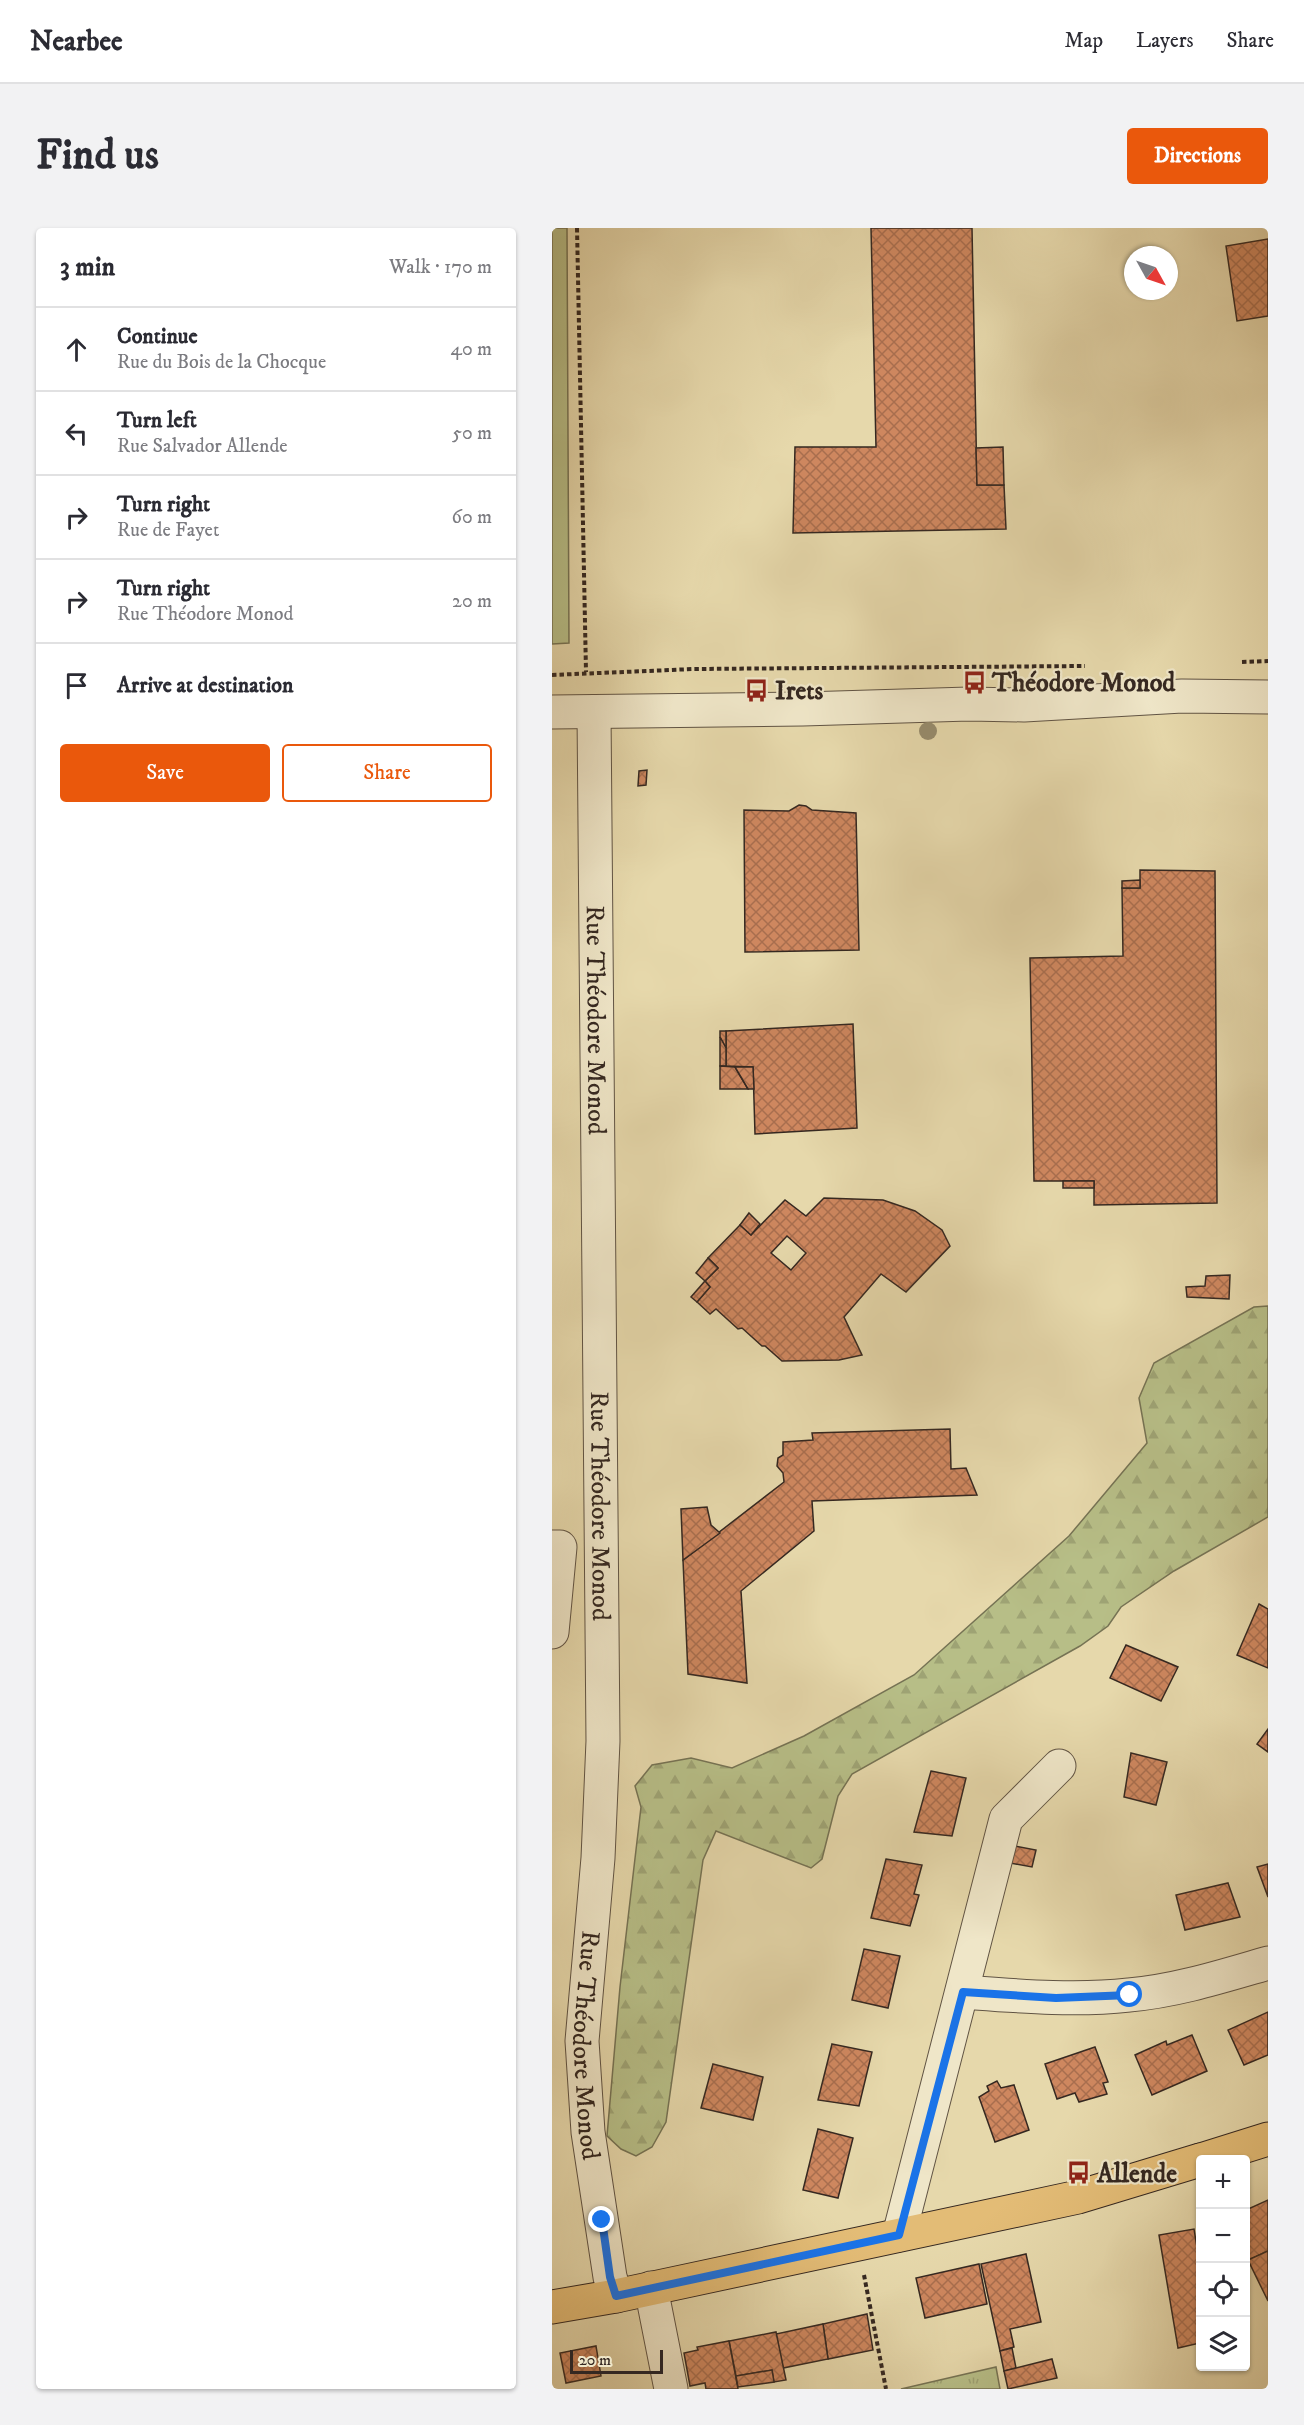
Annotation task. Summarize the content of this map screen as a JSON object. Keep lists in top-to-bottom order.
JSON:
{
  "streets": {
    "street": ["Rue Théodore Monod"]
  },
  "places": {
    "bus stop": ["Théodore Monod", "Irets", "Allende"]
  },
  "scale_bar": "20 m",
  "north": "bottom right",
  "page": {
    "header": "Nearbee",
    "nav": ["Map", "Layers", "Share"],
    "buttons": [
      "Directions",
      ["Save", "Share"]
    ],
    "title": "Find us",
    "heading": ["3 min", "Walk · 170 m"],
    "list": [
      ["Continue", "Rue du Bois de la Chocque", "40 m"],
      ["Turn left", "Rue Salvador Allende", "50 m"],
      ["Turn right", "Rue de Fayet", "60 m"],
      ["Turn right", "Rue Théodore Monod", "20 m"],
      "Arrive at destination"
    ],
    "map_buttons": ["+", "−"],
    "scale": "20 m"
  }
}
